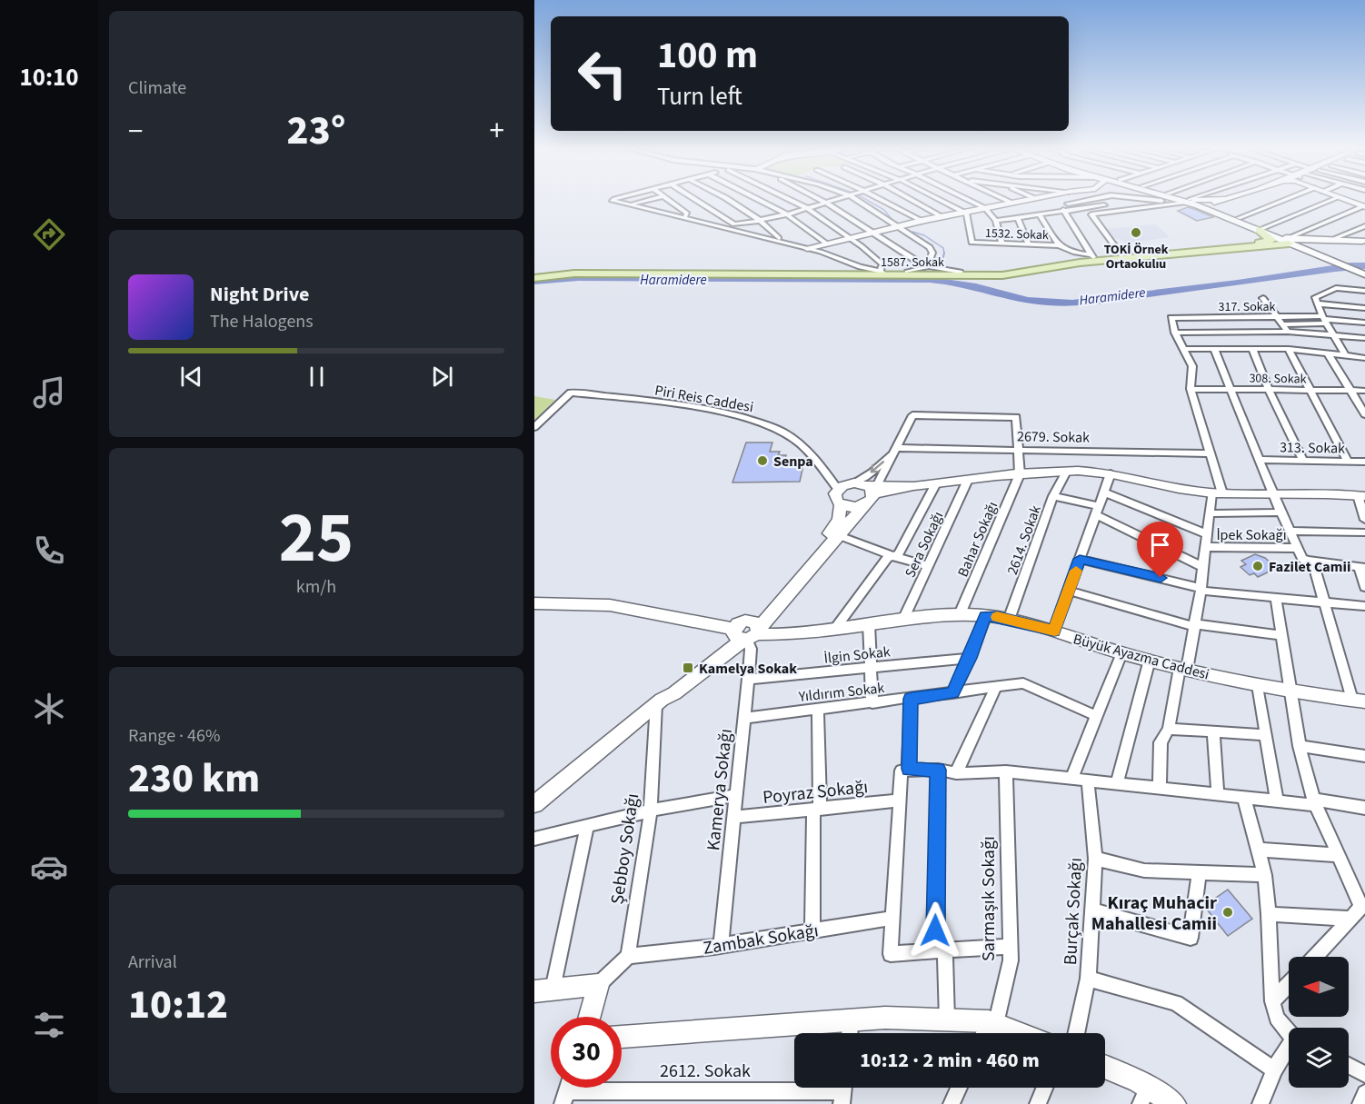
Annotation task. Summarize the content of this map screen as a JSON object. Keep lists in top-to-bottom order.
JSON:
{
  "streets": {
    "main road": ["1587. Sokak"],
    "street": [
      "1532. Sokak",
      "317. Sokak",
      "308. Sokak",
      "Piri Reis Caddesi",
      "2679. Sokak",
      "313. Sokak",
      "İpek Sokağı",
      "Bahar Sokağı",
      "2614. Sokak",
      "Sera Sokağı",
      "İlgin Sokak",
      "Büyük Ayazma Caddesi",
      "Yıldırım Sokak",
      "Kamerya Sokağı",
      "Poyraz Sokağı",
      "Şebboy Sokağı",
      "Sarmaşık Sokağı",
      "Burçak Sokağı",
      "Zambak Sokağı",
      "2612. Sokak"
    ]
  },
  "crossings": [
    ["1532. Sokak", "1587. Sokak"],
    ["Bahar Sokağı", "Büyük Ayazma Caddesi"],
    ["2614. Sokak", "Büyük Ayazma Caddesi"],
    ["Sera Sokağı", "Büyük Ayazma Caddesi"],
    ["İlgin Sokak", "Kamerya Sokağı"],
    ["Büyük Ayazma Caddesi", "Kamerya Sokağı"],
    ["Yıldırım Sokak", "Kamerya Sokağı"],
    ["Kamerya Sokağı", "Poyraz Sokağı"],
    ["Kamerya Sokağı", "Zambak Sokağı"],
    ["Şebboy Sokağı", "Zambak Sokağı"]
  ],
  "water": ["Haramidere"],
  "places": {
    "other": [
      "TOKİ Örnek Ortaokulıu",
      "Senpa",
      "Fazilet Camii",
      "Kıraç Muhacir Mahallesi Camii"
    ],
    "transit": ["Kamelya Sokak"]
  },
  "north": "left",
  "page": {
    "tabs": "10:10",
    "tile": [
      "Climate",
      ["25", "km/h"],
      ["Range · 46%", "230 km"],
      ["Arrival", "10:12"]
    ],
    "turn": ["100 m", "Turn left"],
    "heat": ["−", "23°", "+"],
    "song": ["Night Drive", "The Halogens"],
    "limit": "30",
    "trip": "10:12 · 2 min · 460 m"
  }
}
